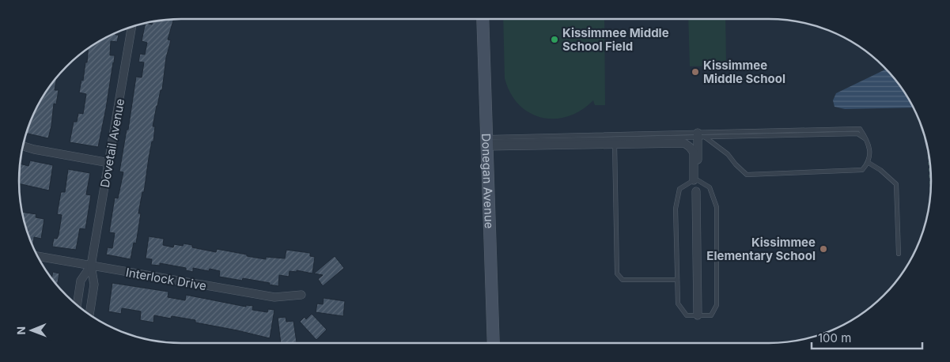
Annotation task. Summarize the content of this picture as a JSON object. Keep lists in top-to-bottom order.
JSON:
{
  "streets": {
    "street": ["Dovetail Avenue", "Donegan Avenue", "Interlock Drive"]
  },
  "crossings": [
    ["Dovetail Avenue", "Interlock Drive"]
  ],
  "places": ["Kissimmee Middle School Field", "Kissimmee Middle School", "Kissimmee Elementary School"],
  "scale_bar": "100 m",
  "north": "left"
}
